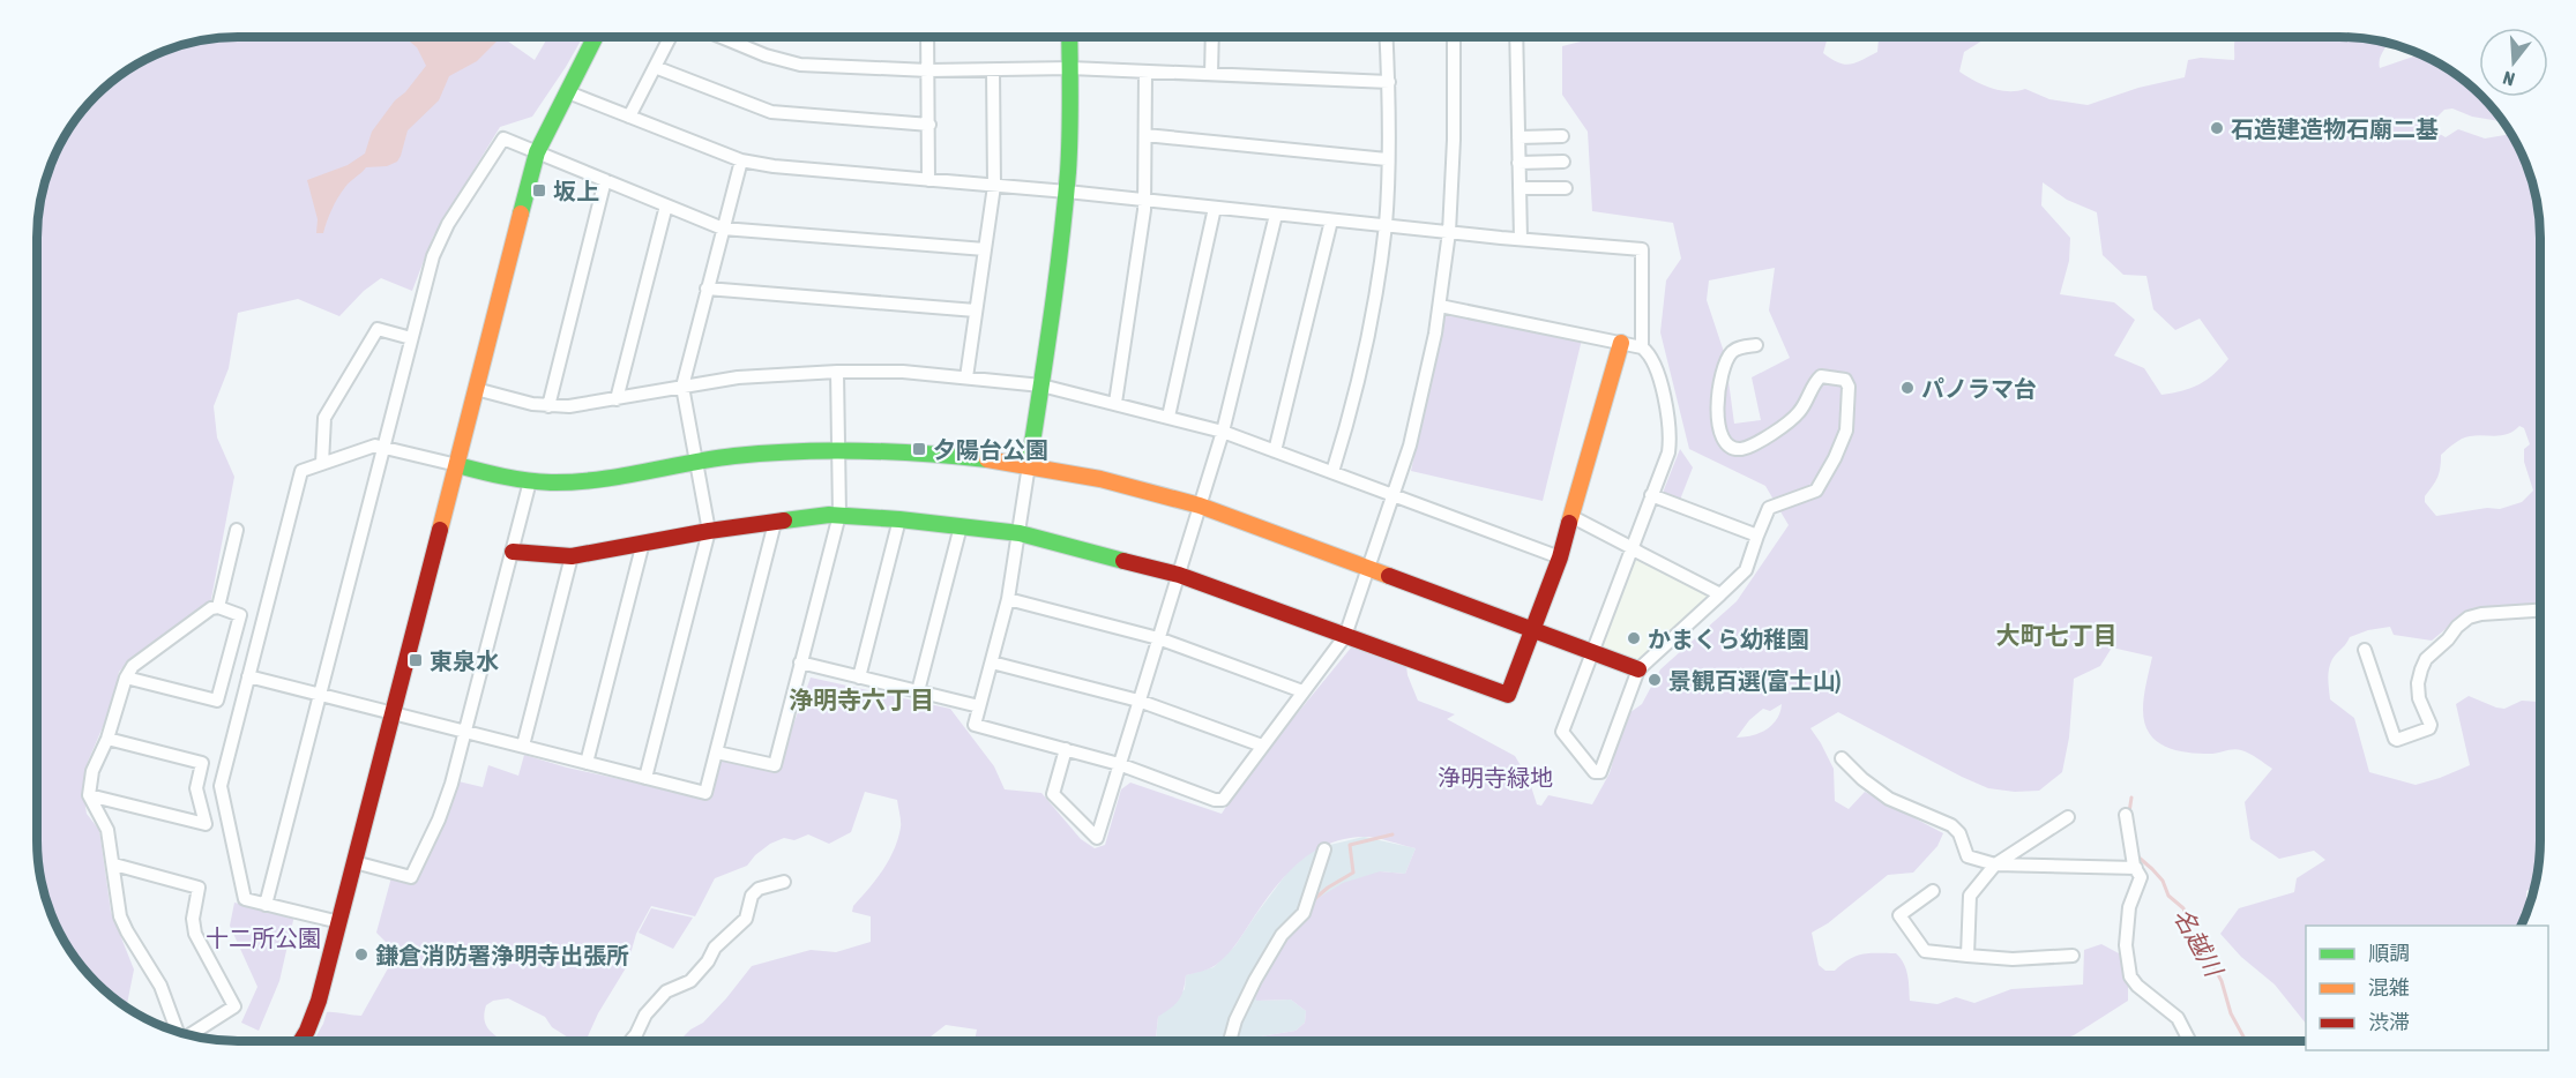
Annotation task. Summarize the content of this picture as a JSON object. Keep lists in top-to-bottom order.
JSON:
{
  "districts": ["大町七丁目", "浄明寺六丁目"],
  "water": ["名越川"],
  "parks": ["浄明寺緑地", "十二所公園"],
  "places": {
    "other": [
      "石造建造物石廟二基",
      "パノラマ台",
      "かまくら幼稚園",
      "景観百選(富士山)",
      "鎌倉消防署浄明寺出張所"
    ],
    "transit": ["坂上", "夕陽台公園", "東泉水"]
  },
  "legend": ["順調", "混雑", "渋滞"],
  "north": "bottom"
}
